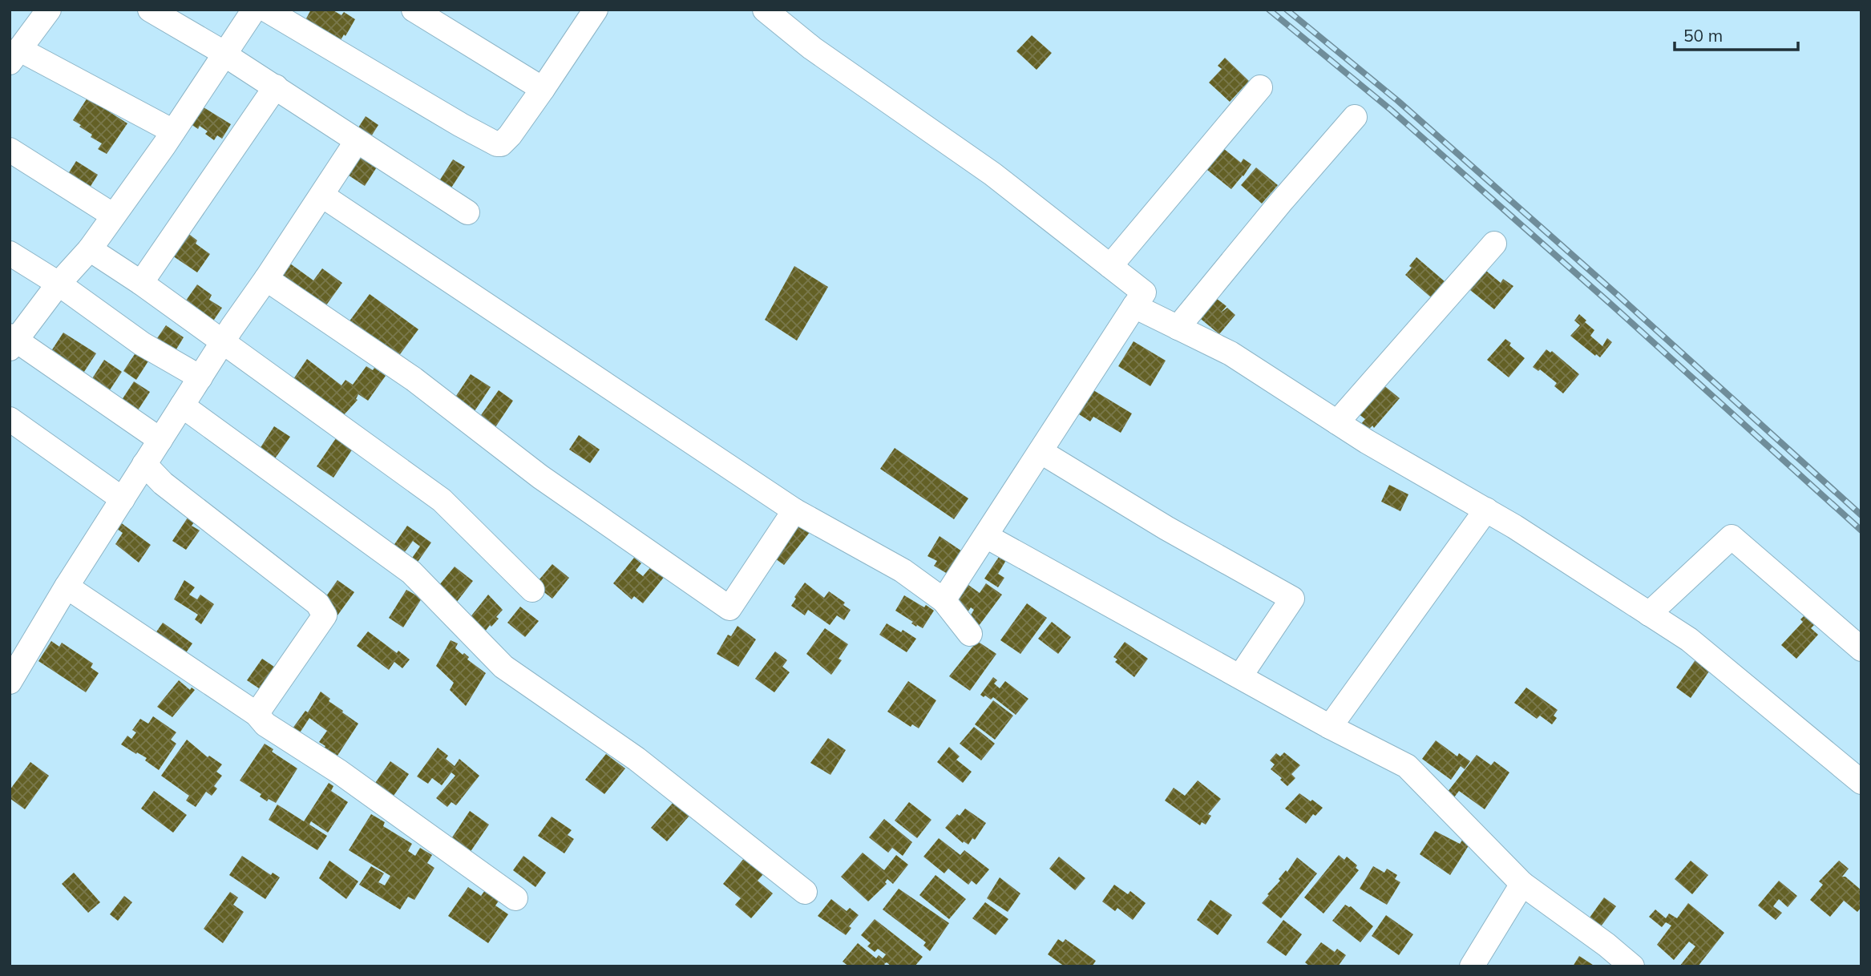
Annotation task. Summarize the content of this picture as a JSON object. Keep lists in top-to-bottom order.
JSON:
{
  "scale_bar": "50 m"
}
